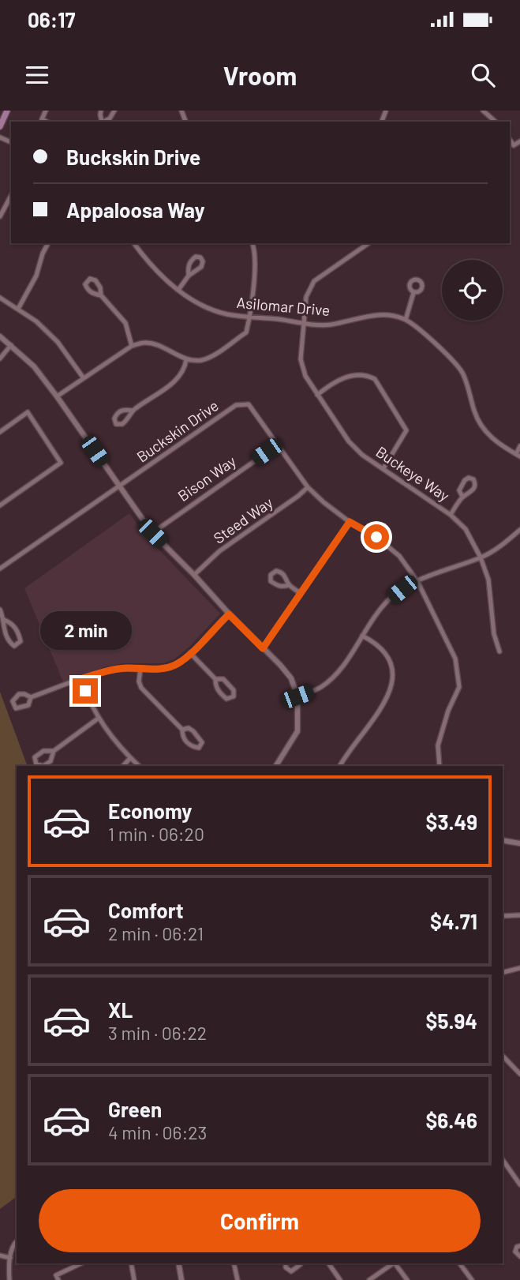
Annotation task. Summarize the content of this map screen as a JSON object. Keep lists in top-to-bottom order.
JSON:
{
  "streets": {
    "street": [
      "Asilomar Drive",
      "Buckskin Drive",
      "Buckeye Way",
      "Bison Way",
      "Steed Way"
    ]
  },
  "crossings": [
    ["Asilomar Drive", "Buckeye Way"],
    ["Buckskin Drive", "Bison Way"],
    ["Buckskin Drive", "Steed Way"]
  ],
  "page": {
    "status": "06:17",
    "header": "Vroom",
    "banner": ["Buckskin Drive", "Appaloosa Way"],
    "bubble": "2 min",
    "list": [
      {
        "name": "Economy",
        "note": "1 min · 06:20",
        "value": "$3.49"
      },
      {
        "name": "Comfort",
        "note": "2 min · 06:21",
        "value": "$4.71"
      },
      {
        "name": "XL",
        "note": "3 min · 06:22",
        "value": "$5.94"
      },
      {
        "name": "Green",
        "note": "4 min · 06:23",
        "value": "$6.46"
      }
    ],
    "buttons": "Confirm"
  }
}
